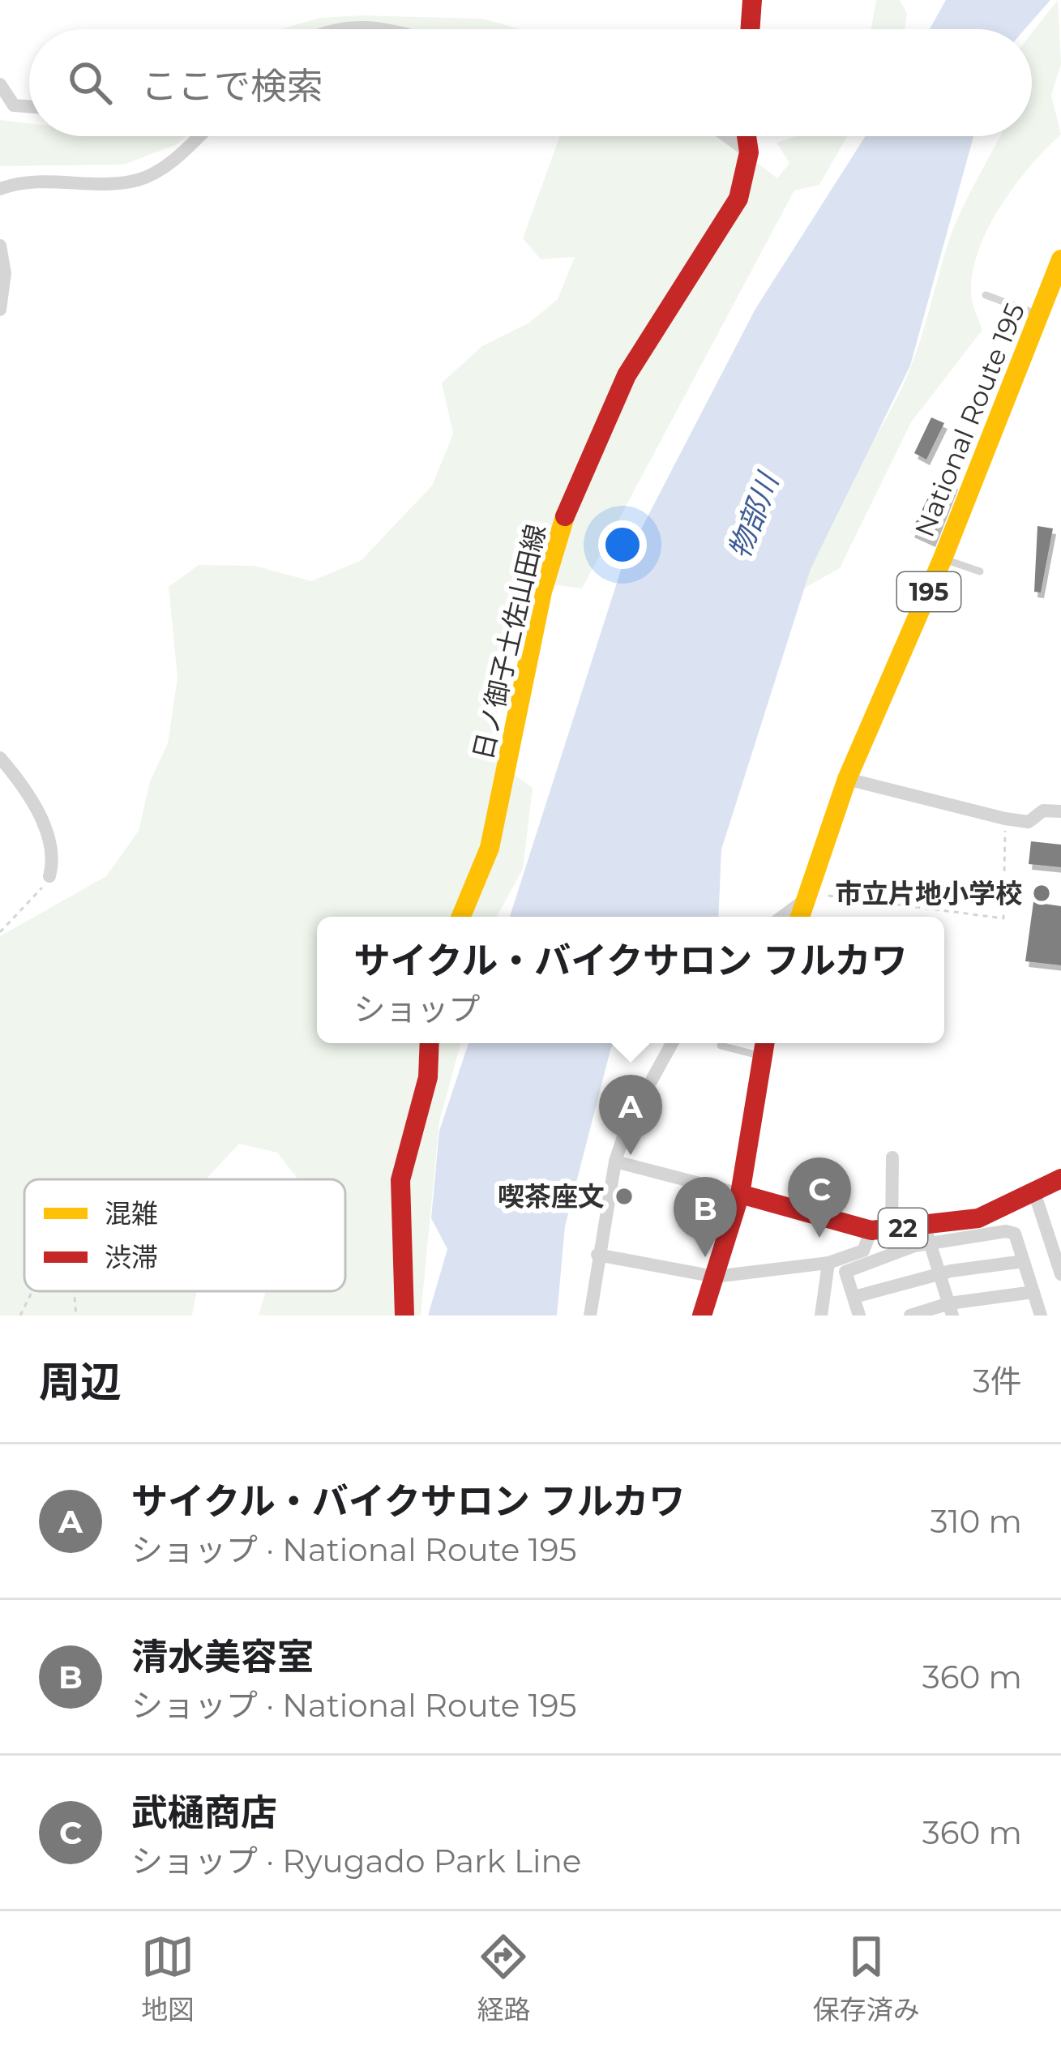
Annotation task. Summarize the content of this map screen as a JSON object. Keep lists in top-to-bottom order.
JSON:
{
  "streets": {
    "main road": [
      "National Route 195",
      "195",
      "日ノ御子土佐山田線",
      "22"
    ]
  },
  "water": ["物部川"],
  "places": ["市立片地小学校", "喫茶座文"],
  "legend": ["混雑", "渋滞"],
  "page": {
    "search": "ここで検索",
    "popup": ["サイクル・バイクサロン フルカワ", "ショップ"],
    "pins": ["A", "C", "B"],
    "heading": ["周辺", "3件"],
    "list": [
      {
        "mark": "A",
        "name": "サイクル・バイクサロン フルカワ",
        "note": "ショップ · National Route 195",
        "value": "310 m"
      },
      {
        "mark": "B",
        "name": "清水美容室",
        "note": "ショップ · National Route 195",
        "value": "360 m"
      },
      {
        "mark": "C",
        "name": "武樋商店",
        "note": "ショップ · Ryugado Park Line",
        "value": "360 m"
      }
    ],
    "nav": ["地図", "経路", "保存済み"]
  }
}
